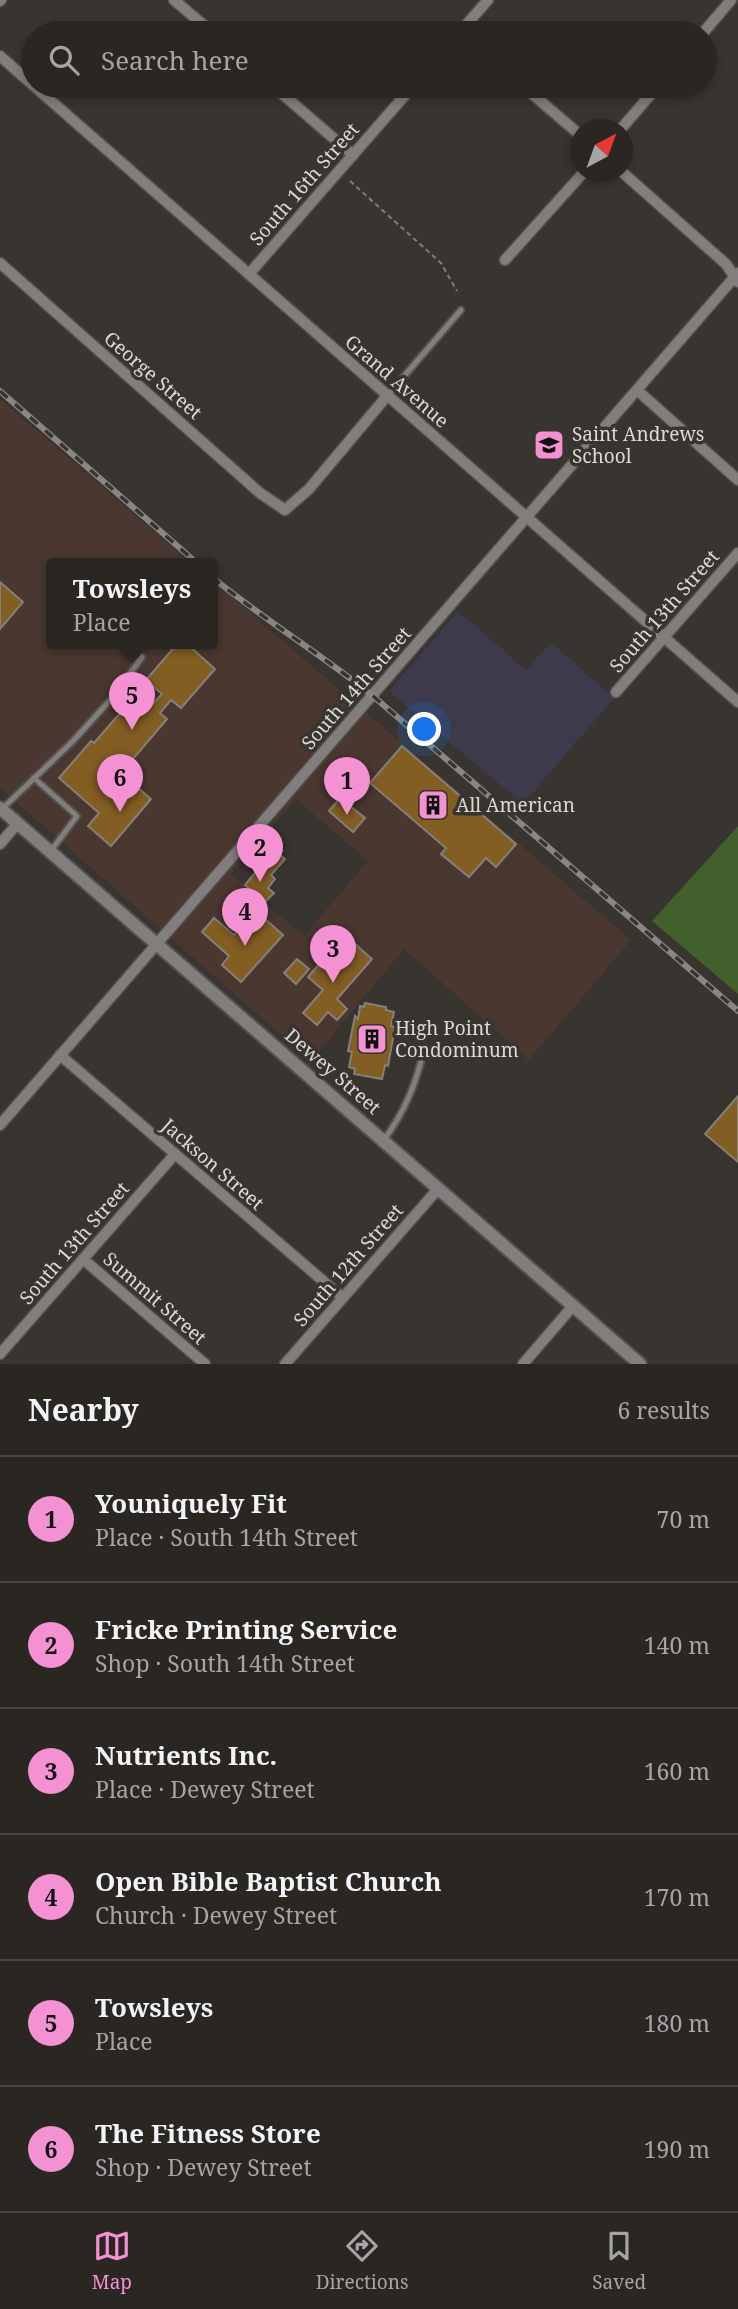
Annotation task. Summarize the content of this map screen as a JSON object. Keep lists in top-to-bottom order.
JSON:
{
  "streets": {
    "street": [
      "South 16th Street",
      "George Street",
      "Grand Avenue",
      "South 13th Street",
      "South 14th Street",
      "Dewey Street",
      "Jackson Street",
      "South 12th Street",
      "Summit Street"
    ]
  },
  "crossings": [
    ["South 16th Street", "Grand Avenue"],
    ["George Street", "Grand Avenue"],
    ["Grand Avenue", "South 13th Street"],
    ["Grand Avenue", "South 14th Street"],
    ["South 13th Street", "Jackson Street"],
    ["South 13th Street", "Summit Street"],
    ["South 14th Street", "Dewey Street"],
    ["South 14th Street", "Jackson Street"],
    ["Dewey Street", "South 12th Street"],
    ["Jackson Street", "South 12th Street"]
  ],
  "places": {
    "school or university": ["Saint Andrews School"],
    "building": ["All American", "High Point Condominum"]
  },
  "north": "top right",
  "page": {
    "search": "Search here",
    "popup": ["Towsleys", "Place"],
    "pins": [
      "5",
      "6",
      "1",
      "2",
      "4",
      "3"
    ],
    "heading": ["Nearby", "6 results"],
    "list": [
      {
        "mark": "1",
        "name": "Youniquely Fit",
        "note": "Place · South 14th Street",
        "value": "70 m"
      },
      {
        "mark": "2",
        "name": "Fricke Printing Service",
        "note": "Shop · South 14th Street",
        "value": "140 m"
      },
      {
        "mark": "3",
        "name": "Nutrients Inc.",
        "note": "Place · Dewey Street",
        "value": "160 m"
      },
      {
        "mark": "4",
        "name": "Open Bible Baptist Church",
        "note": "Church · Dewey Street",
        "value": "170 m"
      },
      {
        "mark": "5",
        "name": "Towsleys",
        "note": "Place",
        "value": "180 m"
      },
      {
        "mark": "6",
        "name": "The Fitness Store",
        "note": "Shop · Dewey Street",
        "value": "190 m"
      }
    ],
    "nav": ["Map", "Directions", "Saved"]
  }
}
